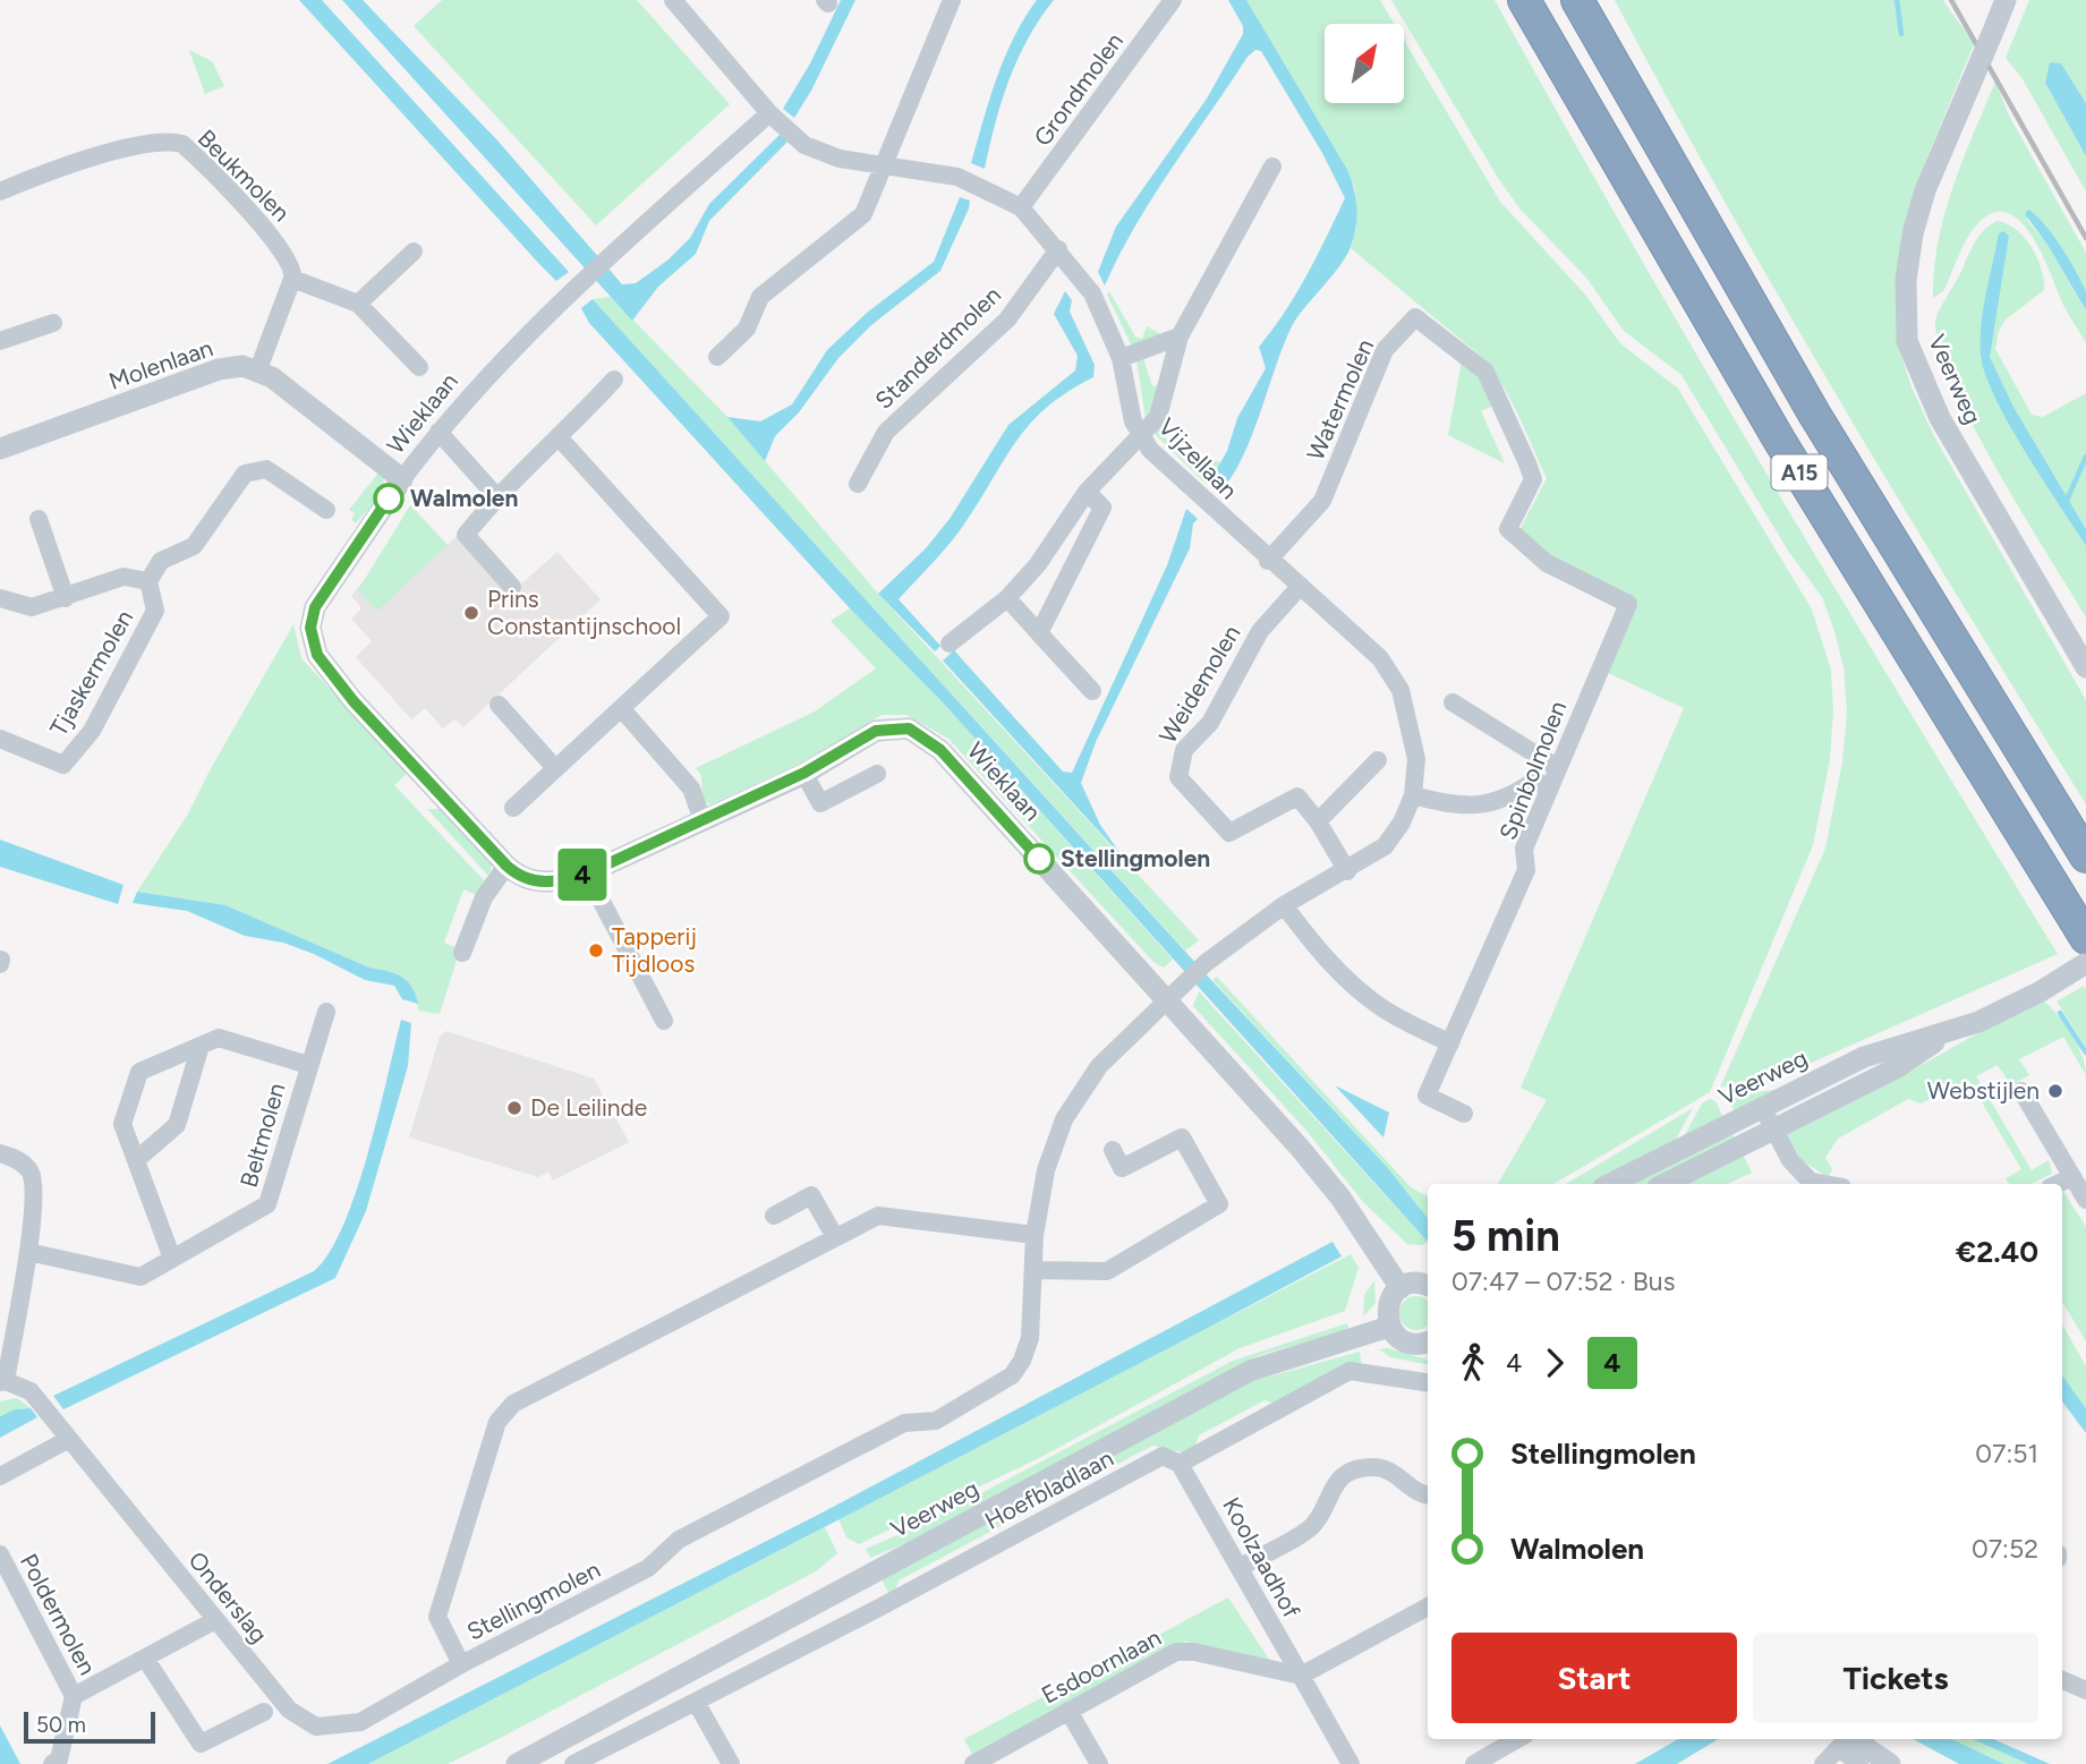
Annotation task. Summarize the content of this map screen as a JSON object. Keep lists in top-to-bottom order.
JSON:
{
  "streets": {
    "highway": ["A15"],
    "street": [
      "Grondmolen",
      "Beukmolen",
      "Standerdmolen",
      "Molenlaan",
      "Veerweg",
      "Watermolen",
      "Wieklaan",
      "Vijzellaan",
      "Tjaskermolen",
      "Weidemolen",
      "Spinbolmolen",
      "Beltmolen",
      "Hoefbladlaan",
      "Koolzaadhof",
      "Onderslag",
      "Stellingmolen",
      "Poldermolen",
      "Esdoornlaan"
    ]
  },
  "crossings": [
    ["Grondmolen", "Vijzellaan"],
    ["Standerdmolen", "Vijzellaan"],
    ["Watermolen", "Vijzellaan"],
    ["Watermolen", "Spinbolmolen"],
    ["Wieklaan", "Vijzellaan"],
    ["Vijzellaan", "Weidemolen"],
    ["Hoefbladlaan", "Koolzaadhof"],
    ["Koolzaadhof", "Esdoornlaan"],
    ["Onderslag", "Stellingmolen"],
    ["Onderslag", "Poldermolen"]
  ],
  "places": [
    "Walmolen",
    "Prins Constantijnschool",
    "Stellingmolen",
    "Tapperij Tijdloos",
    "Webstijlen",
    "De Leilinde"
  ],
  "lines": ["bus line 4"],
  "scale_bar": "50 m",
  "north": "top right",
  "page": {
    "on_map": "4",
    "heading": ["5 min", "07:47 – 07:52 · Bus", "€2.40"],
    "legs": ["4", "4"],
    "list": [
      {
        "name": "Stellingmolen",
        "value": "07:51"
      },
      {
        "name": "Walmolen",
        "value": "07:52"
      }
    ],
    "buttons": ["Start", "Tickets"],
    "scale": "50 m"
  }
}
